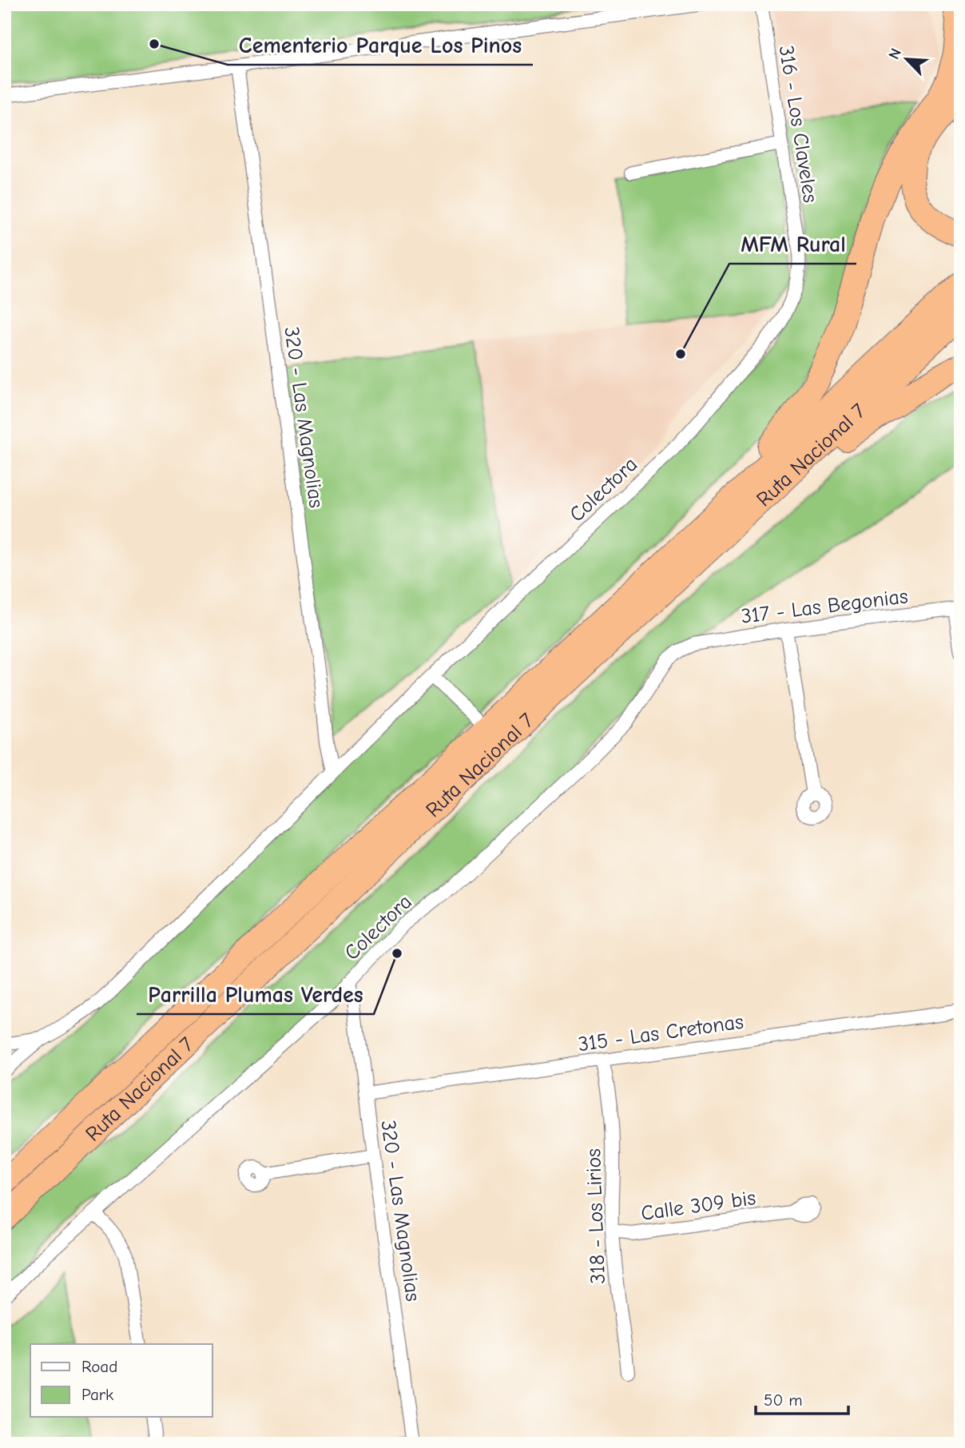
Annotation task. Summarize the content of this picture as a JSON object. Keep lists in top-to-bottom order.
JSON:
{
  "streets": {
    "highway": ["Ruta Nacional 7"],
    "street": [
      "316 - Los Claveles",
      "320 - Las Magnolias",
      "Colectora",
      "317 - Las Begonias",
      "315 - Las Cretonas",
      "Calle 309 bis",
      "318 - Los Lirios"
    ]
  },
  "crossings": [
    ["316 - Los Claveles", "Colectora"],
    ["320 - Las Magnolias", "Colectora"],
    ["320 - Las Magnolias", "315 - Las Cretonas"],
    ["Colectora", "317 - Las Begonias"],
    ["315 - Las Cretonas", "318 - Los Lirios"],
    ["Calle 309 bis", "318 - Los Lirios"]
  ],
  "places": ["Cementerio Parque Los Pinos", "MFM Rural", "Parrilla Plumas Verdes"],
  "legend": ["Road", "Park"],
  "scale_bar": "50 m",
  "north": "top left"
}
